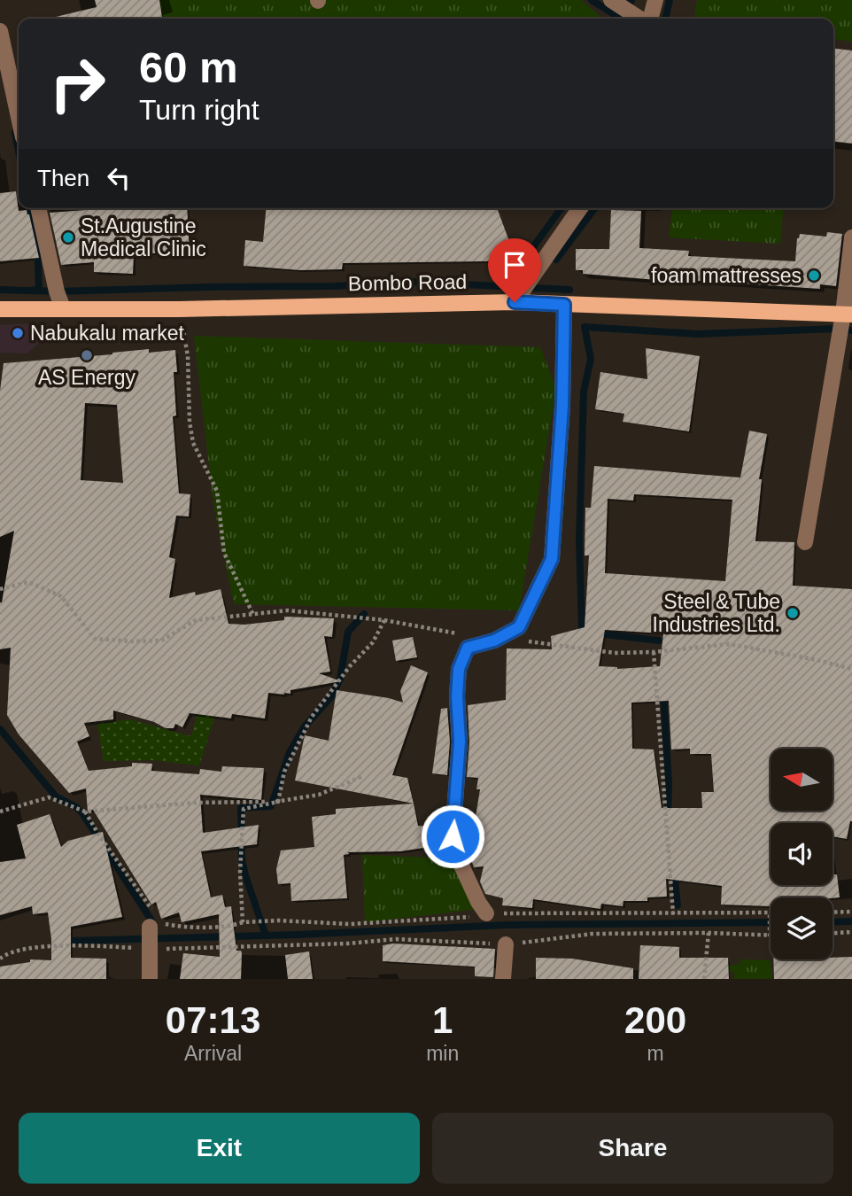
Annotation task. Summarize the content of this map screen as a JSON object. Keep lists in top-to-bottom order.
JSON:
{
  "streets": {
    "main road": ["Bombo Road"]
  },
  "places": [
    "St.Augustine Medical Clinic",
    "foam mattresses",
    "Nabukalu market",
    "AS Energy",
    "Steel & Tube Industries Ltd."
  ],
  "north": "left",
  "page": {
    "turn": ["60 m", "Turn right"],
    "then": "Then",
    "eta": [
      "07:13",
      "Arrival",
      "1",
      "min",
      "200",
      "m"
    ],
    "buttons": ["Exit", "Share"]
  }
}
